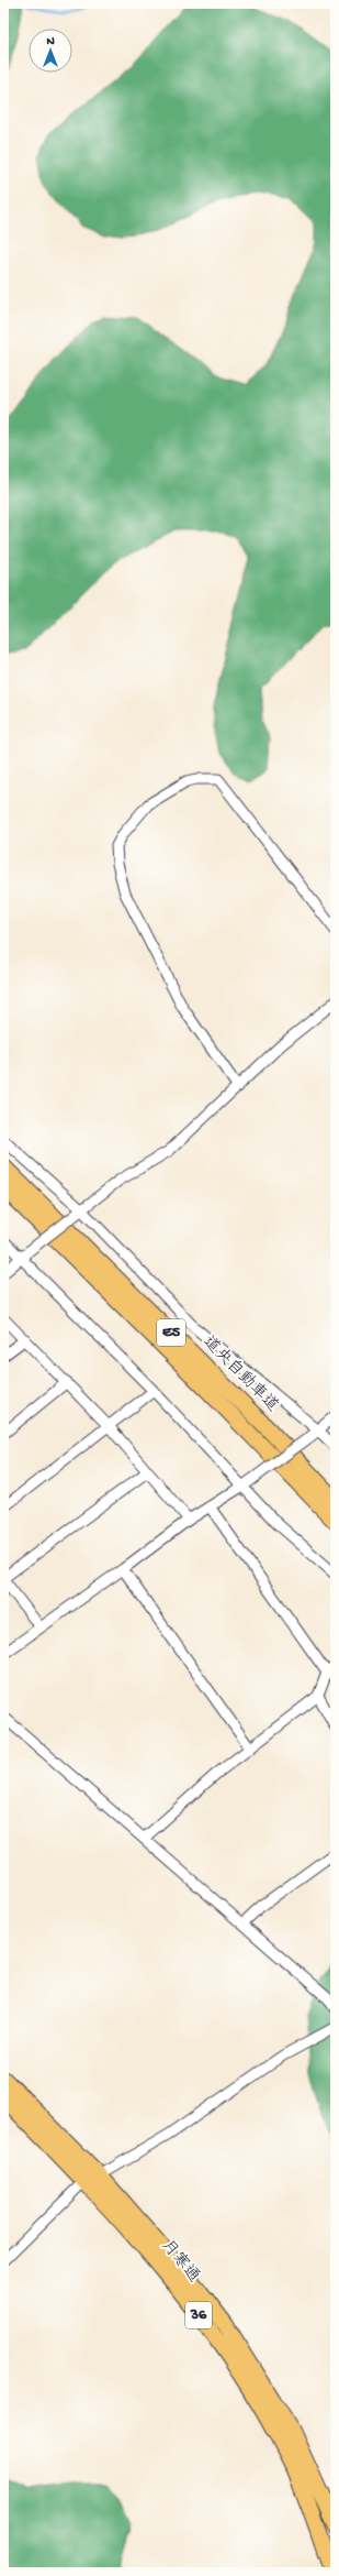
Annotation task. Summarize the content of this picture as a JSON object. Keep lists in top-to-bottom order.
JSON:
{
  "streets": {
    "highway": [
      "E5",
      "道央自動車道",
      "月寒通",
      "36"
    ]
  },
  "north": "top"
}
